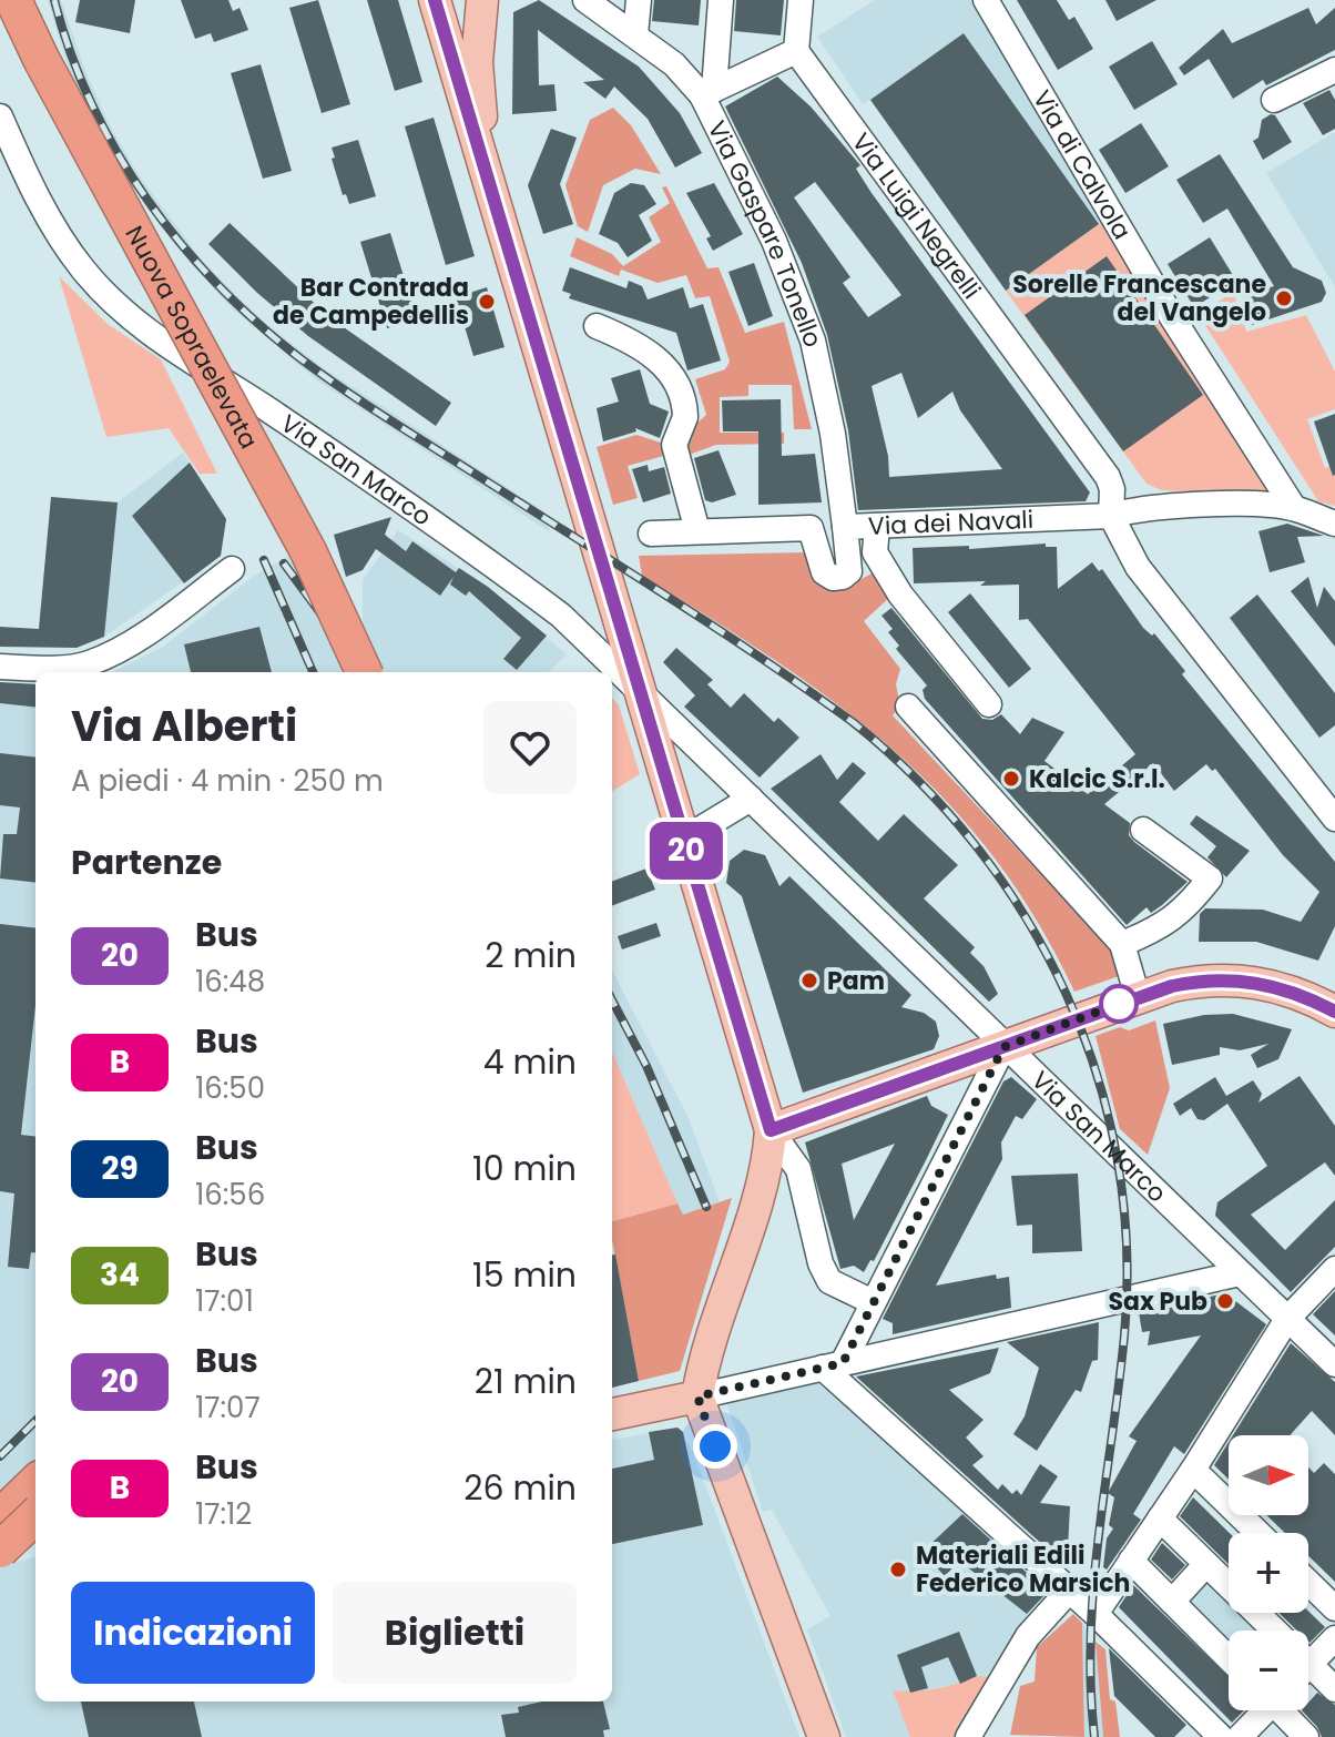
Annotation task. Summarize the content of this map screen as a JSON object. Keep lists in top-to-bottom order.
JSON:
{
  "streets": {
    "highway": ["Nuova Sopraelevata"],
    "street": [
      "Via di Calvola",
      "Via Luigi Negrelli",
      "Via Gaspare Tonello",
      "Via San Marco",
      "Via dei Navali"
    ]
  },
  "crossings": [
    ["Via di Calvola", "Via dei Navali"],
    ["Via Luigi Negrelli", "Via dei Navali"],
    ["Via Gaspare Tonello", "Via dei Navali"]
  ],
  "places": [
    "Sorelle Francescane del Vangelo",
    "Bar Contrada de Campedellis",
    "Kalcic S.r.l.",
    "Pam",
    "Sax Pub",
    "Materiali Edili Federico Marsich"
  ],
  "lines": ["bus line 20"],
  "north": "right",
  "page": {
    "on_map": "20",
    "heading": [
      ["Via Alberti", "A piedi · 4 min · 250 m"],
      "Partenze"
    ],
    "list": [
      {
        "mark": "20",
        "name": "Bus",
        "note": "16:48",
        "value": "2 min"
      },
      {
        "mark": "B",
        "name": "Bus",
        "note": "16:50",
        "value": "4 min"
      },
      {
        "mark": "29",
        "name": "Bus",
        "note": "16:56",
        "value": "10 min"
      },
      {
        "mark": "34",
        "name": "Bus",
        "note": "17:01",
        "value": "15 min"
      },
      {
        "mark": "20",
        "name": "Bus",
        "note": "17:07",
        "value": "21 min"
      },
      {
        "mark": "B",
        "name": "Bus",
        "note": "17:12",
        "value": "26 min"
      }
    ],
    "map_buttons": ["+", "−"],
    "buttons": ["Indicazioni", "Biglietti"]
  }
}
